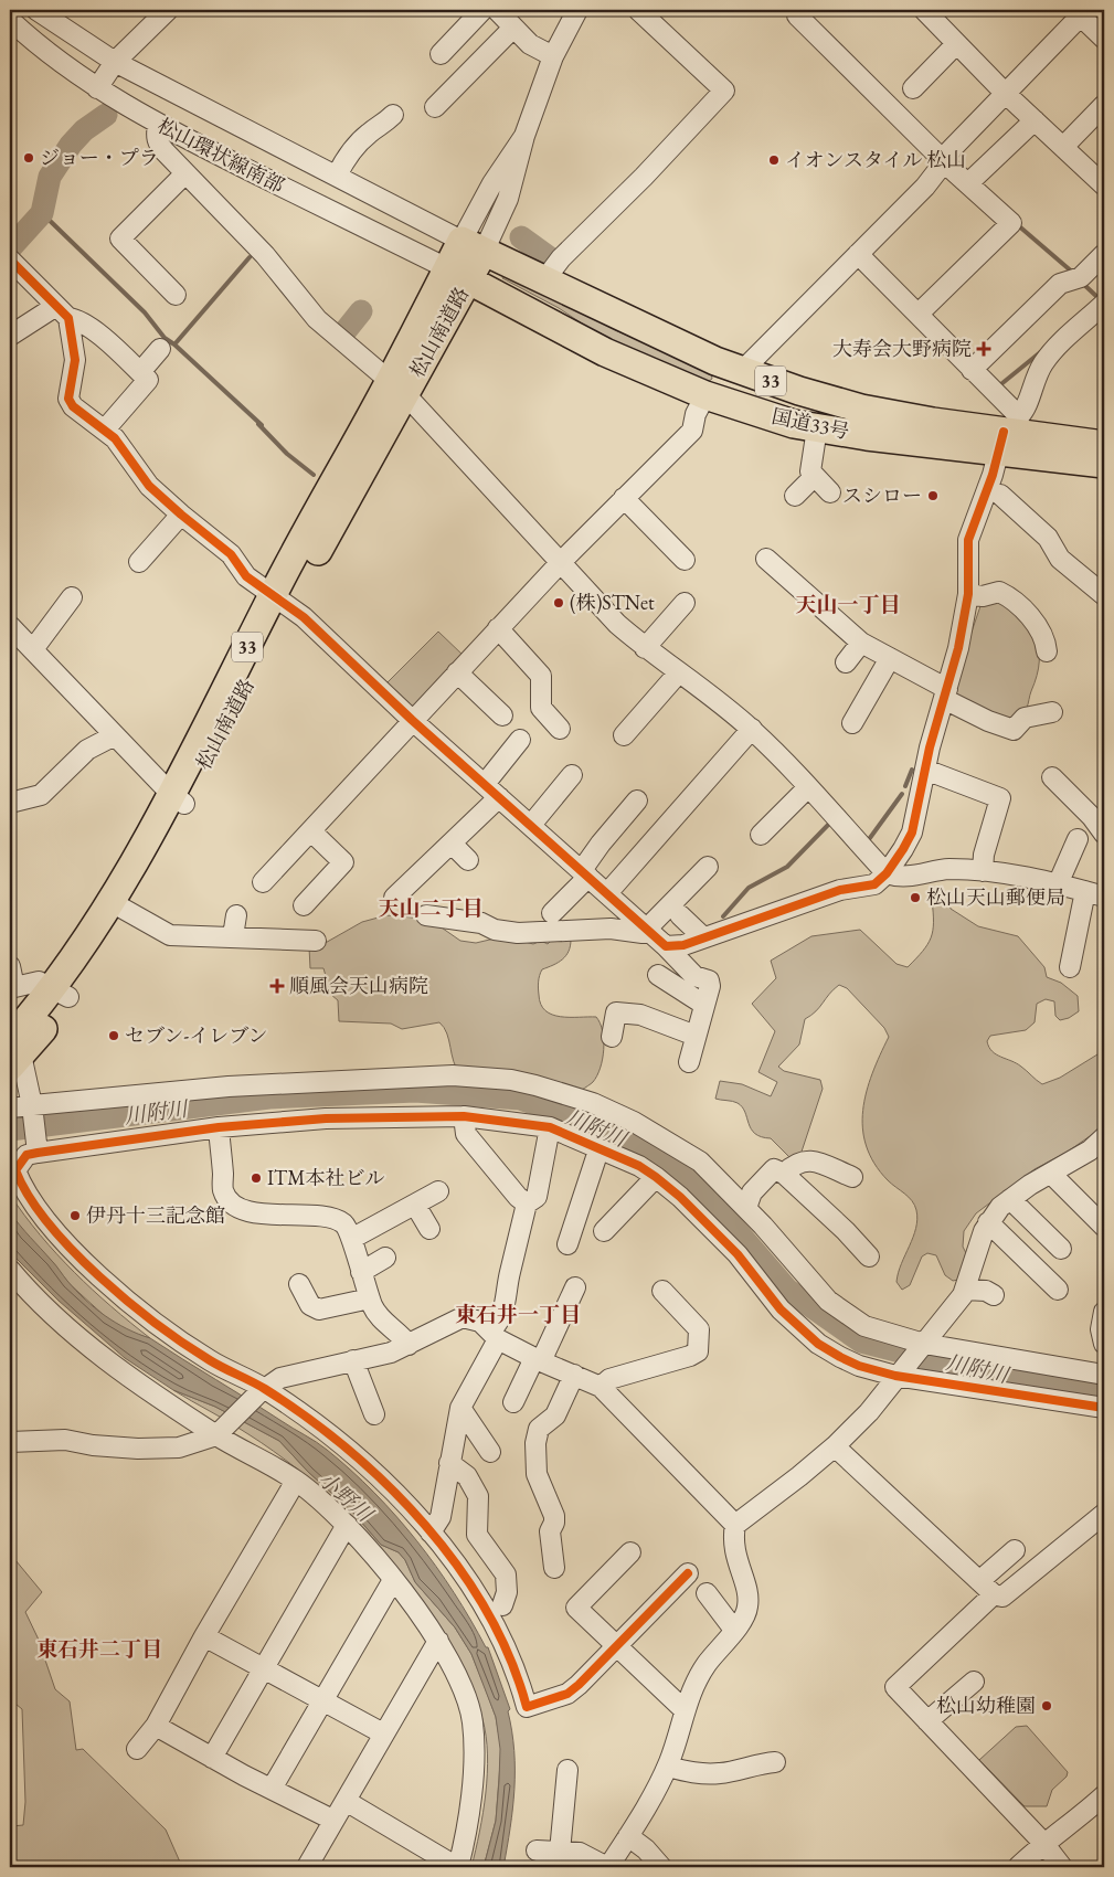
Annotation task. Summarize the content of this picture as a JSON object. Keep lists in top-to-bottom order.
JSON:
{
  "streets": {
    "highway": ["松山南道路", "33", "国道33号"],
    "street": ["松山環状線南部"]
  },
  "crossings": [
    ["松山環状線南部", "松山南道路"],
    ["松山環状線南部", "国道33号"],
    ["松山南道路", "国道33号"]
  ],
  "districts": [
    "天山一丁目",
    "天山二丁目",
    "東石井一丁目",
    "東石井二丁目"
  ],
  "water": ["川附川", "小野川"],
  "places": {
    "other": [
      "ジョー・プラ",
      "イオンスタイル 松山",
      "スシロー",
      "(株)STNet",
      "松山天山郵便局",
      "セブン-イレブン",
      "ITM本社ビル",
      "伊丹十三記念館",
      "松山幼稚園"
    ],
    "health": ["大寿会大野病院", "順風会天山病院"]
  }
}
